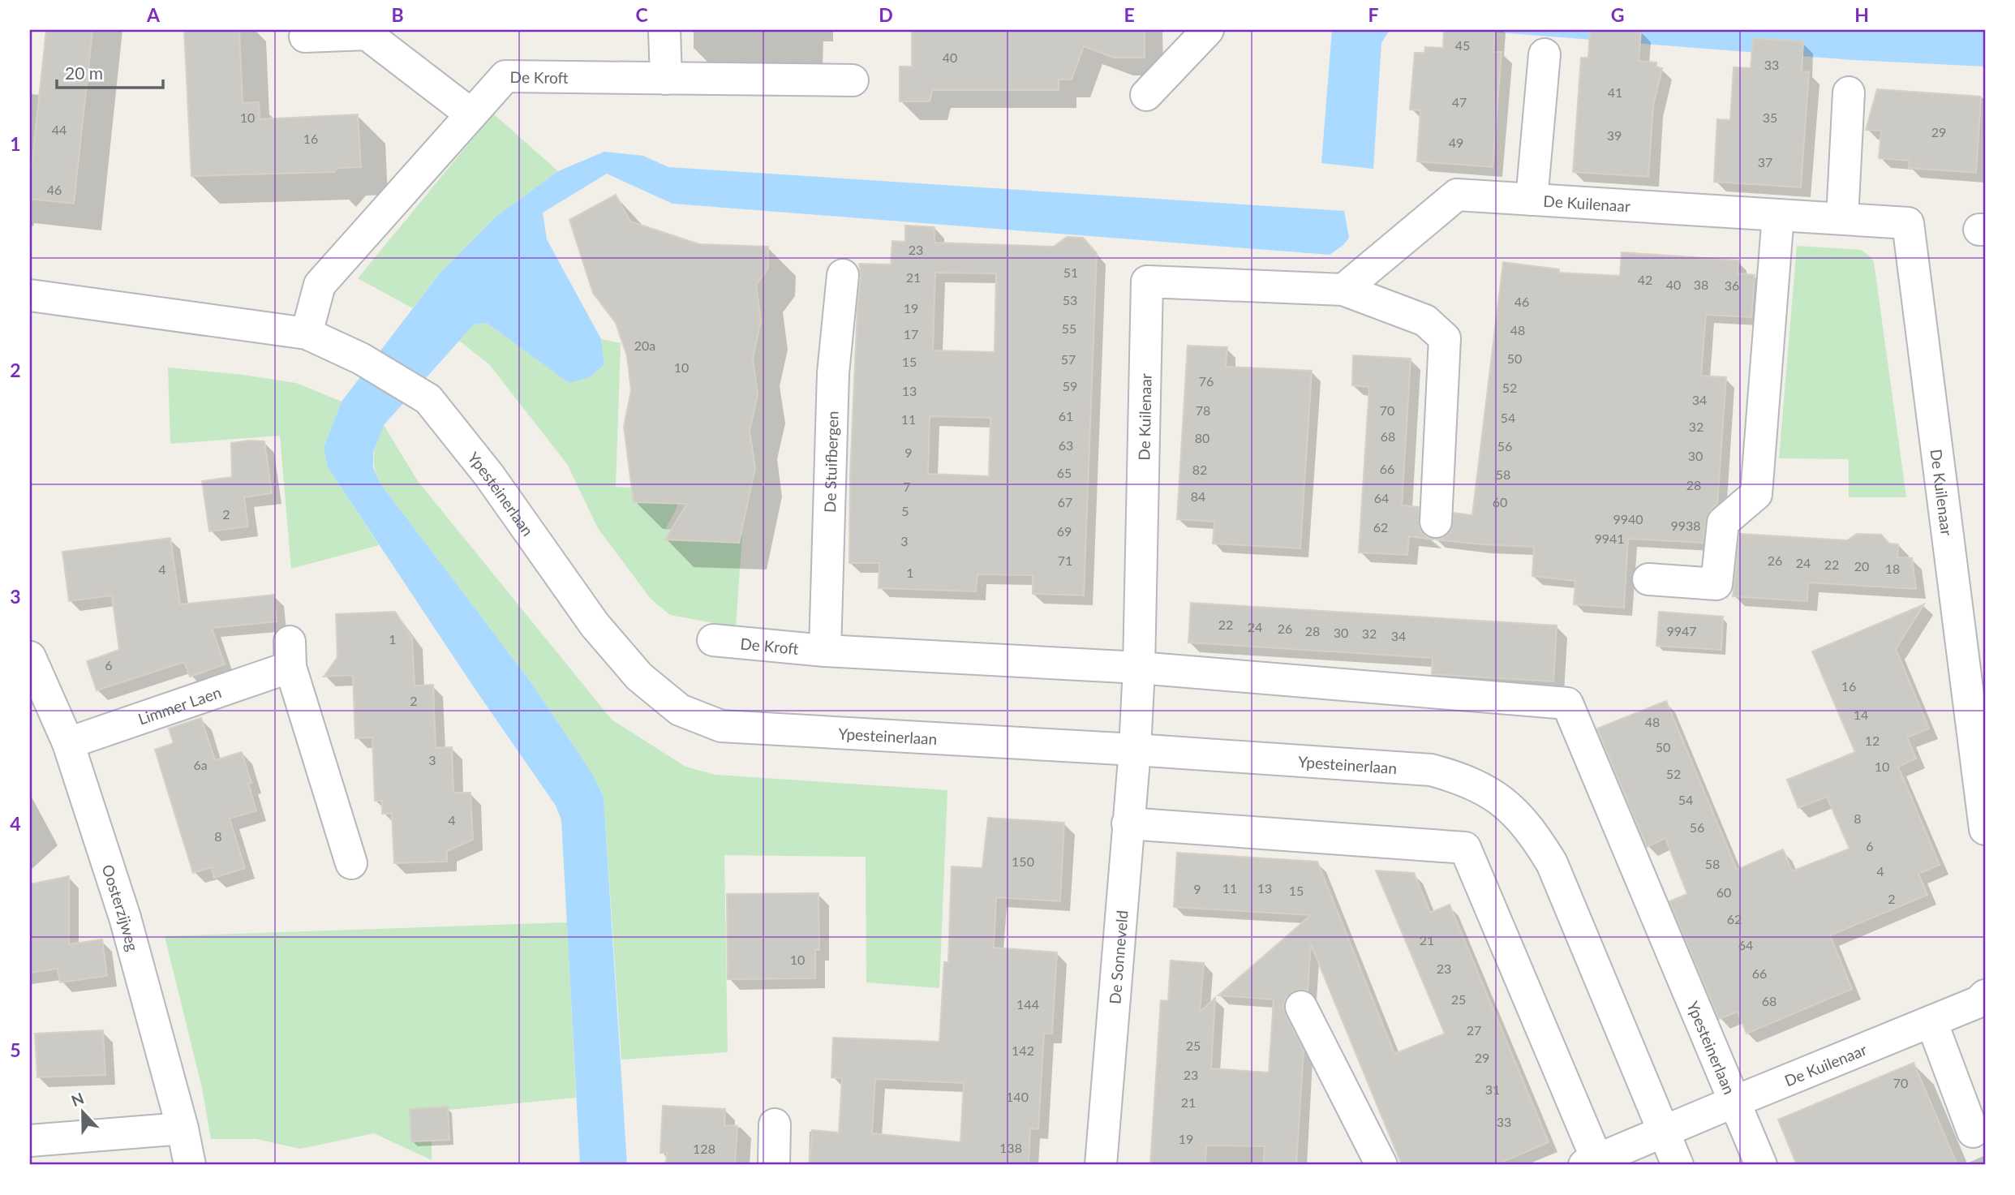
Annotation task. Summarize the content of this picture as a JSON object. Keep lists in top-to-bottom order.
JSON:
{
  "streets": {
    "street": [
      "De Kroft",
      "De Kuilenaar",
      "De Stuifbergen",
      "Ypesteinerlaan",
      "Limmer Laen",
      "Oosterzijweg",
      "De Sonneveld"
    ]
  },
  "crossings": [
    ["De Kroft", "De Stuifbergen"],
    ["De Kroft", "Ypesteinerlaan"],
    ["De Kuilenaar", "Ypesteinerlaan"],
    ["De Kuilenaar", "De Sonneveld"],
    ["De Stuifbergen", "Ypesteinerlaan"],
    ["Ypesteinerlaan", "De Sonneveld"],
    ["Limmer Laen", "Oosterzijweg"]
  ],
  "house_numbers": [
    "45",
    "40",
    "33",
    "41",
    "47",
    "10",
    "35",
    "44",
    "29",
    "39",
    "16",
    "49",
    "37",
    "46",
    "23",
    "51",
    "21",
    "42",
    "40",
    "38",
    "36",
    "53",
    "46",
    "19",
    "55",
    "48",
    "17",
    "20a",
    "50",
    "57",
    "15",
    "10",
    "76",
    "59",
    "52",
    "13",
    "34",
    "78",
    "70",
    "61",
    "54",
    "11",
    "32",
    "68",
    "80",
    "63",
    "56",
    "9",
    "30",
    "66",
    "82",
    "65",
    "58",
    "28",
    "7",
    "84",
    "64",
    "67",
    "60",
    "5",
    "2",
    "9940",
    "9938",
    "62",
    "69",
    "9941",
    "3",
    "71",
    "26",
    "24",
    "22",
    "20",
    "18",
    "4",
    "1",
    "22",
    "24",
    "26",
    "28",
    "9947",
    "30",
    "32",
    "34",
    "1",
    "6",
    "16",
    "2",
    "14",
    "48",
    "12",
    "50",
    "3",
    "6a",
    "10",
    "52",
    "54",
    "8",
    "4",
    "56",
    "8",
    "6",
    "150",
    "58",
    "4",
    "11",
    "13",
    "9",
    "15",
    "60",
    "2",
    "62",
    "21",
    "64",
    "10",
    "23",
    "66",
    "25",
    "68",
    "144",
    "27",
    "25",
    "142",
    "29",
    "23",
    "70",
    "31",
    "140",
    "21",
    "33",
    "19",
    "138",
    "128"
  ],
  "scale_bar": "20 m",
  "north": "top",
  "grid": {
    "columns": [
      "A",
      "B",
      "C",
      "D",
      "E",
      "F",
      "G",
      "H"
    ],
    "rows": [
      "1",
      "2",
      "3",
      "4",
      "5"
    ]
  }
}
